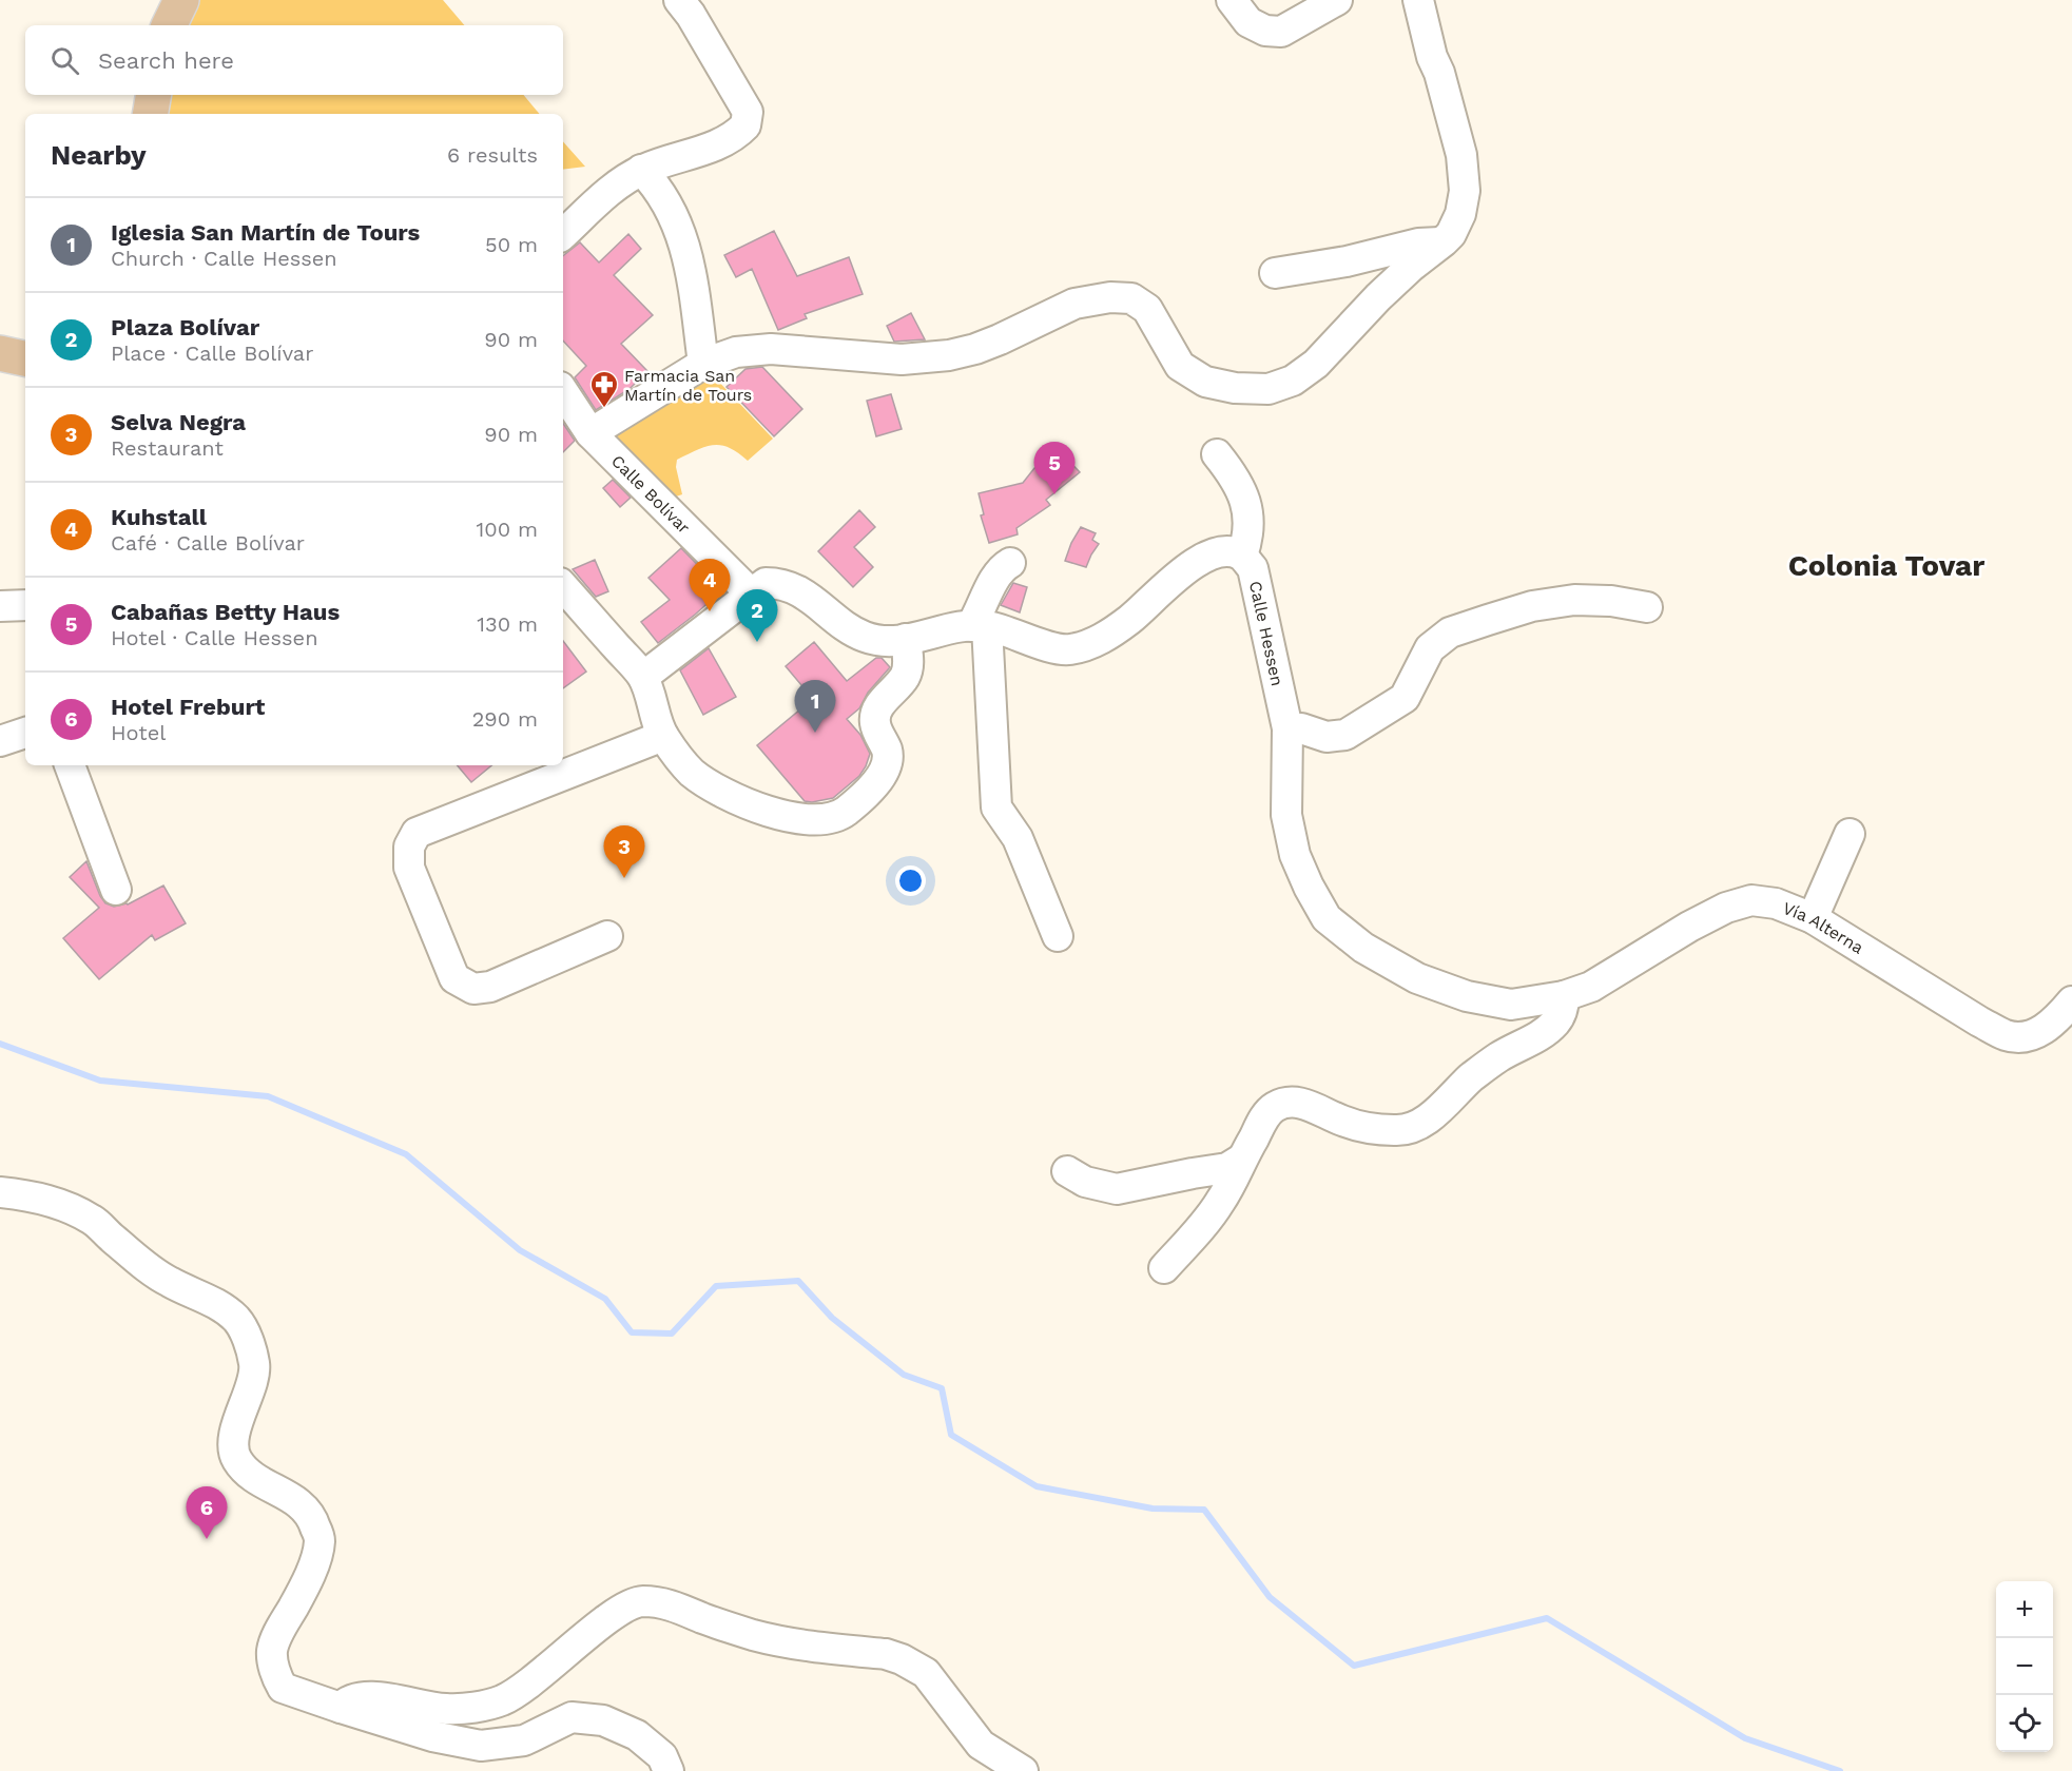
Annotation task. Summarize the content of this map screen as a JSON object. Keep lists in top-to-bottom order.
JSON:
{
  "streets": {
    "street": ["Calle Bolívar", "Calle Hessen", "Vía Alterna"]
  },
  "crossings": [
    ["Calle Hessen", "Vía Alterna"]
  ],
  "districts": ["Colonia Tovar"],
  "places": {
    "pharmacy": ["Farmacia San Martín de Tours"]
  },
  "page": {
    "search": "Search here",
    "heading": ["Nearby", "6 results"],
    "list": [
      {
        "mark": "1",
        "name": "Iglesia San Martín de Tours",
        "note": "Church · Calle Hessen",
        "value": "50 m"
      },
      {
        "mark": "2",
        "name": "Plaza Bolívar",
        "note": "Place · Calle Bolívar",
        "value": "90 m"
      },
      {
        "mark": "3",
        "name": "Selva Negra",
        "note": "Restaurant",
        "value": "90 m"
      },
      {
        "mark": "4",
        "name": "Kuhstall",
        "note": "Café · Calle Bolívar",
        "value": "100 m"
      },
      {
        "mark": "5",
        "name": "Cabañas Betty Haus",
        "note": "Hotel · Calle Hessen",
        "value": "130 m"
      },
      {
        "mark": "6",
        "name": "Hotel Freburt",
        "note": "Hotel",
        "value": "290 m"
      }
    ],
    "pins": [
      "5",
      "4",
      "2",
      "1",
      "3",
      "6"
    ],
    "map_buttons": ["+", "−"]
  }
}
